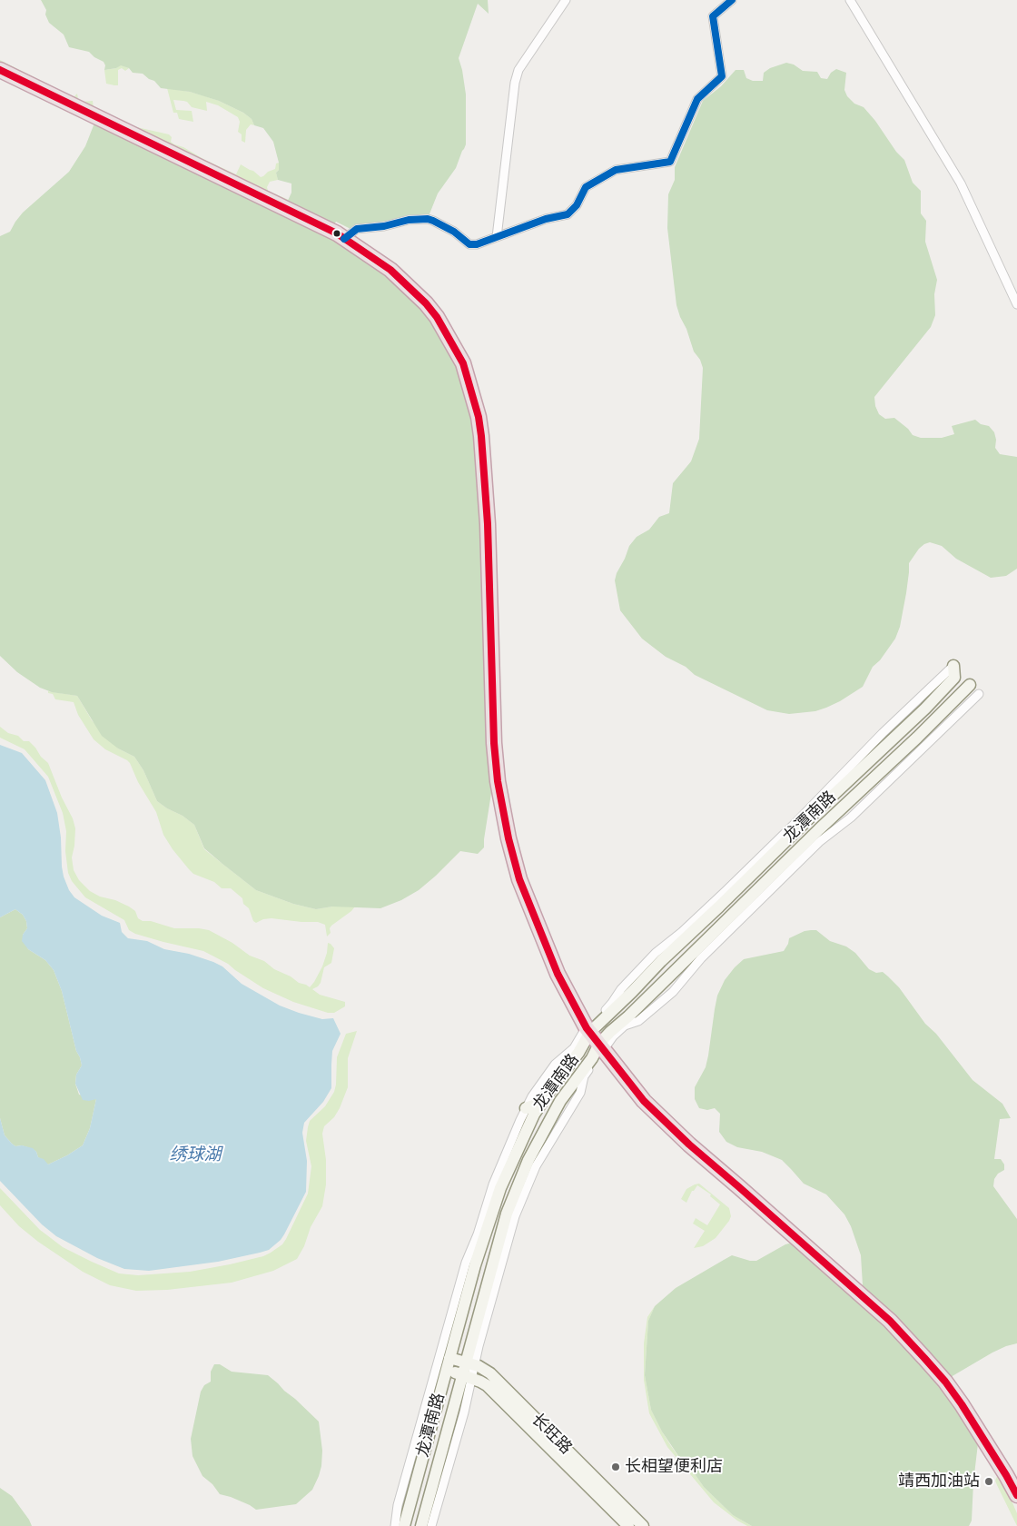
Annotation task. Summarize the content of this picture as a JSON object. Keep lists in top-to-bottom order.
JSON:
{
  "streets": {
    "main road": ["龙潭南路", "长旺路"]
  },
  "crossings": [
    ["龙潭南路", "长旺路"]
  ],
  "water": ["绣球湖"],
  "places": ["长相望便利店", "靖西加油站"]
}
